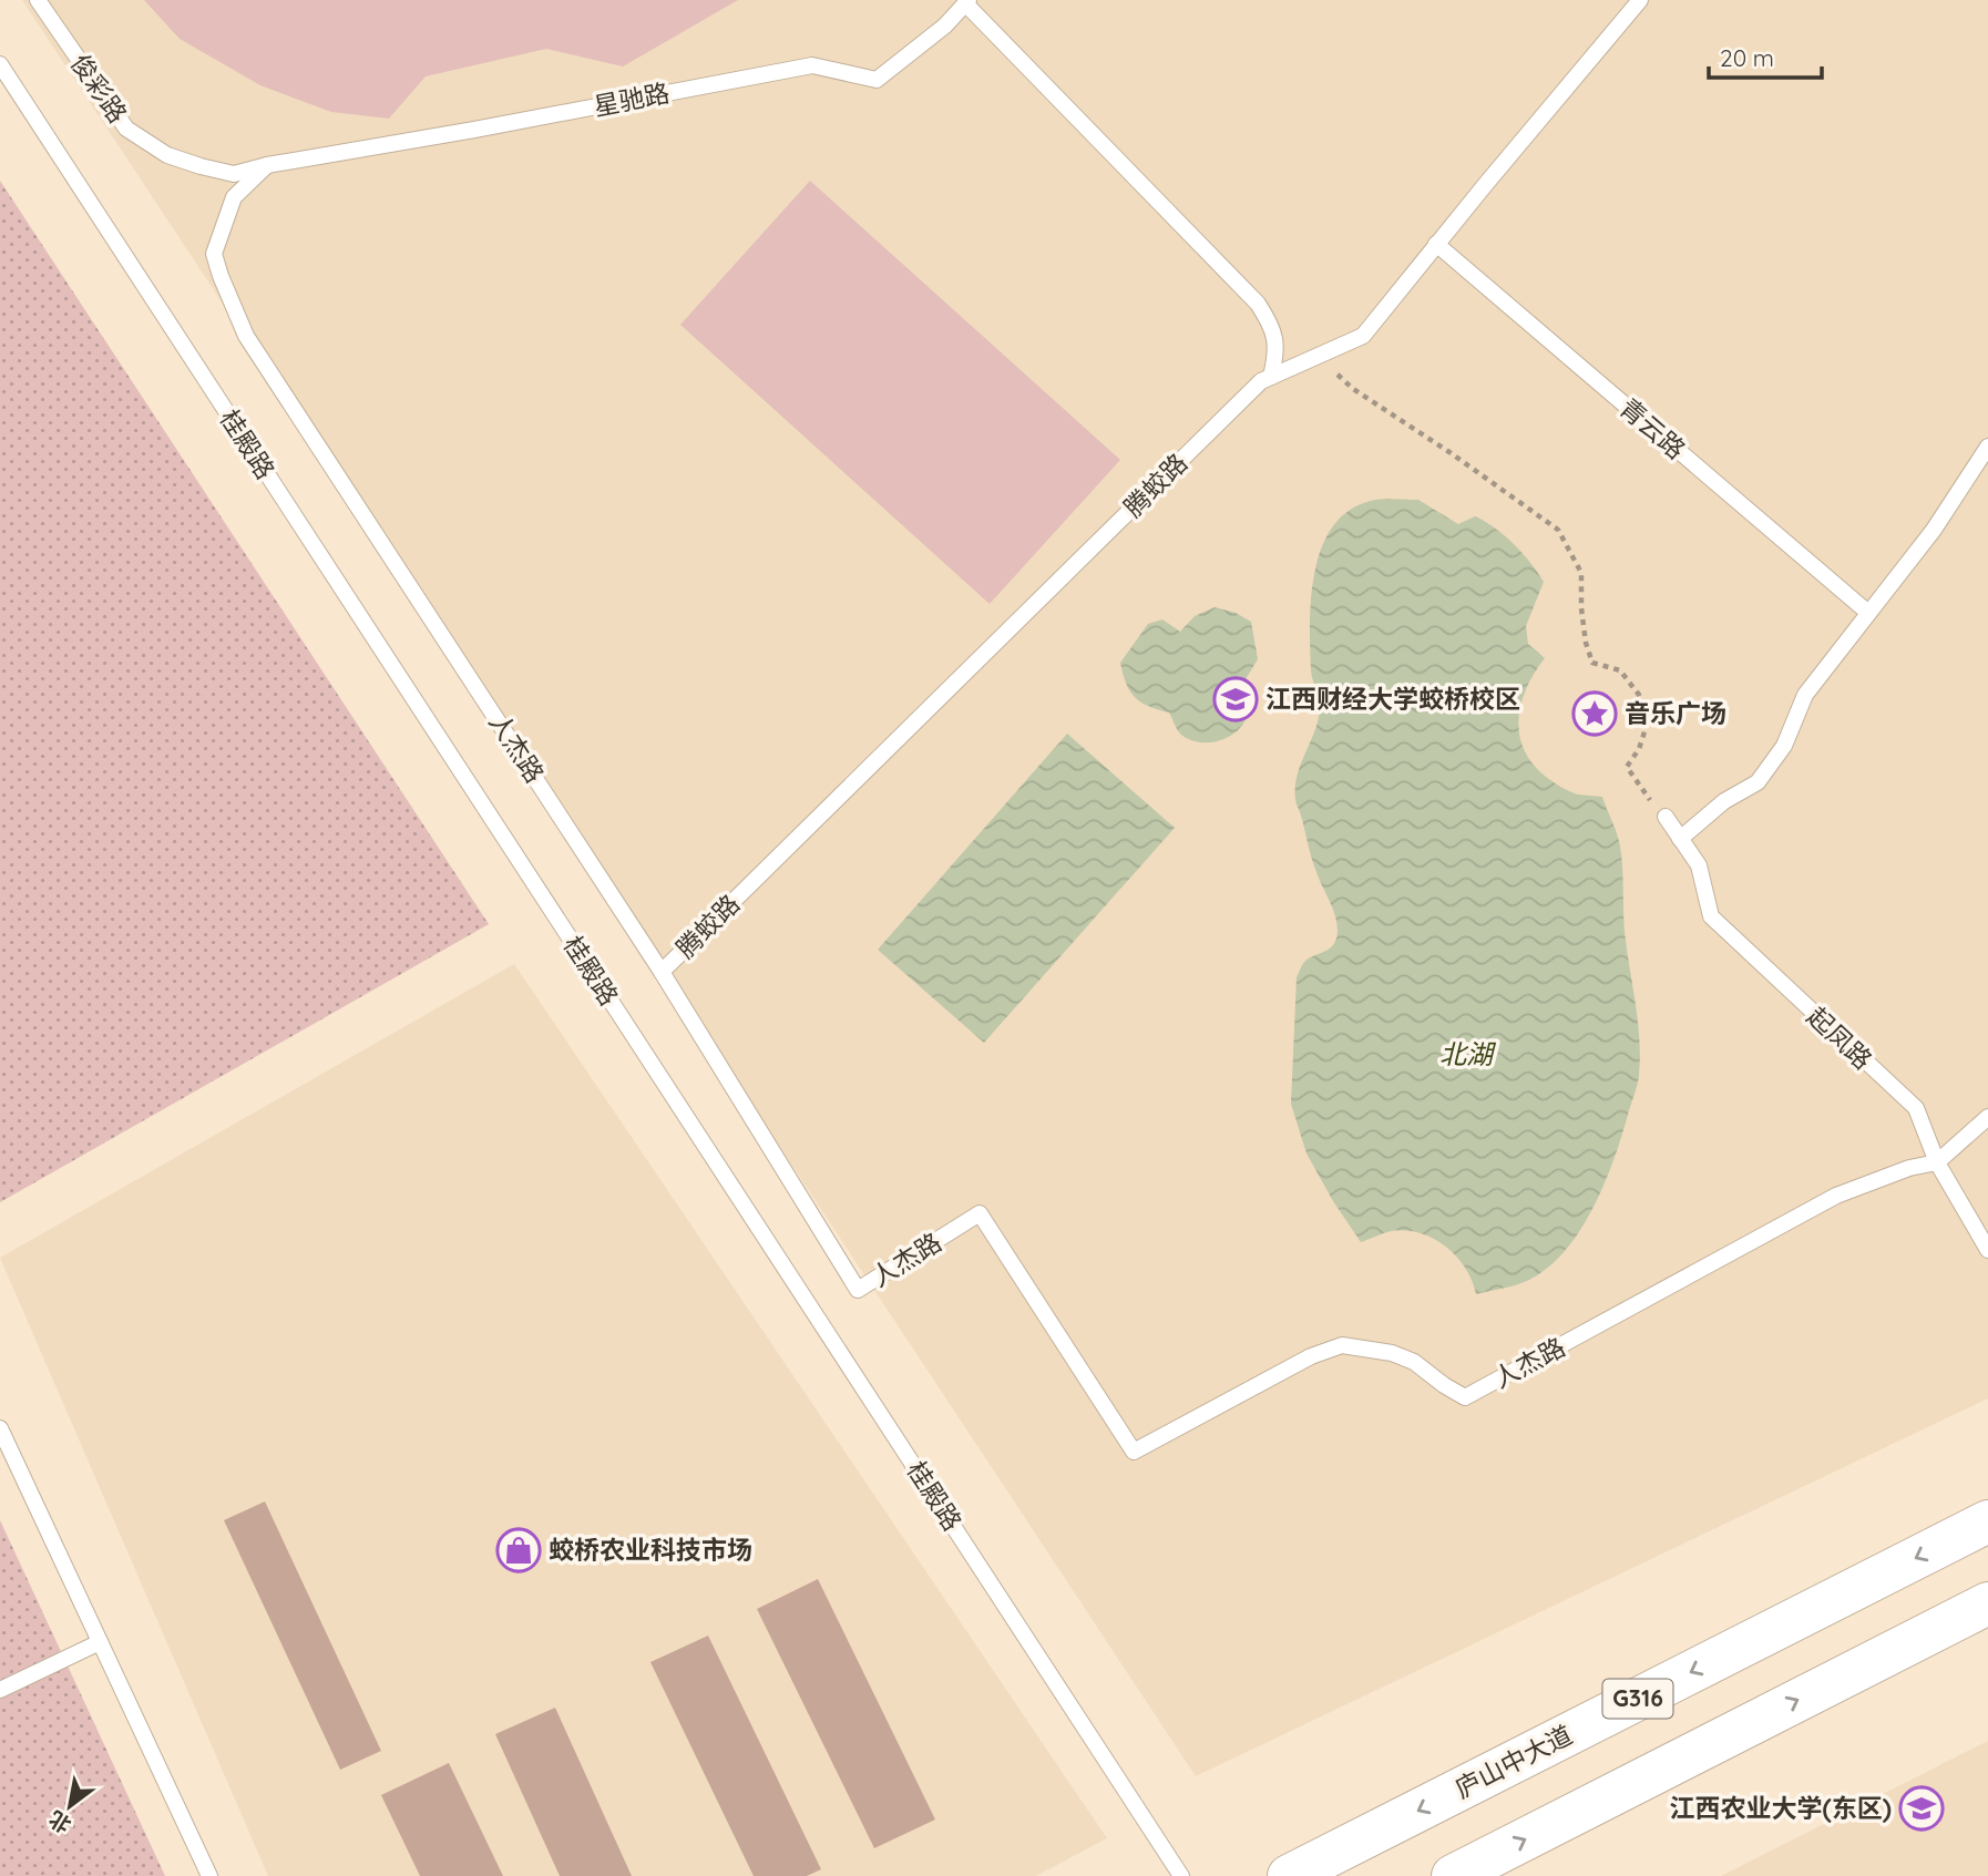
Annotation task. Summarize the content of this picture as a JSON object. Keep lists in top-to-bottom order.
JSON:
{
  "streets": {
    "highway": ["G316", "庐山中大道"],
    "lane": [
      "俊彩路",
      "星驰路",
      "青云路",
      "桂殿路",
      "腾蛟路",
      "人杰路",
      "起凤路"
    ]
  },
  "crossings": [
    ["俊彩路", "星驰路"],
    ["俊彩路", "人杰路"],
    ["星驰路", "人杰路"],
    ["青云路", "腾蛟路"],
    ["腾蛟路", "人杰路"],
    ["人杰路", "起凤路"]
  ],
  "water": ["北湖"],
  "places": {
    "school or university": ["江西财经大学蛟桥校区", "江西农业大学(东区)"],
    "place": ["音乐广场"],
    "shop": ["蛟桥农业科技市场"]
  },
  "scale_bar": "20 m",
  "north": "bottom left"
}
